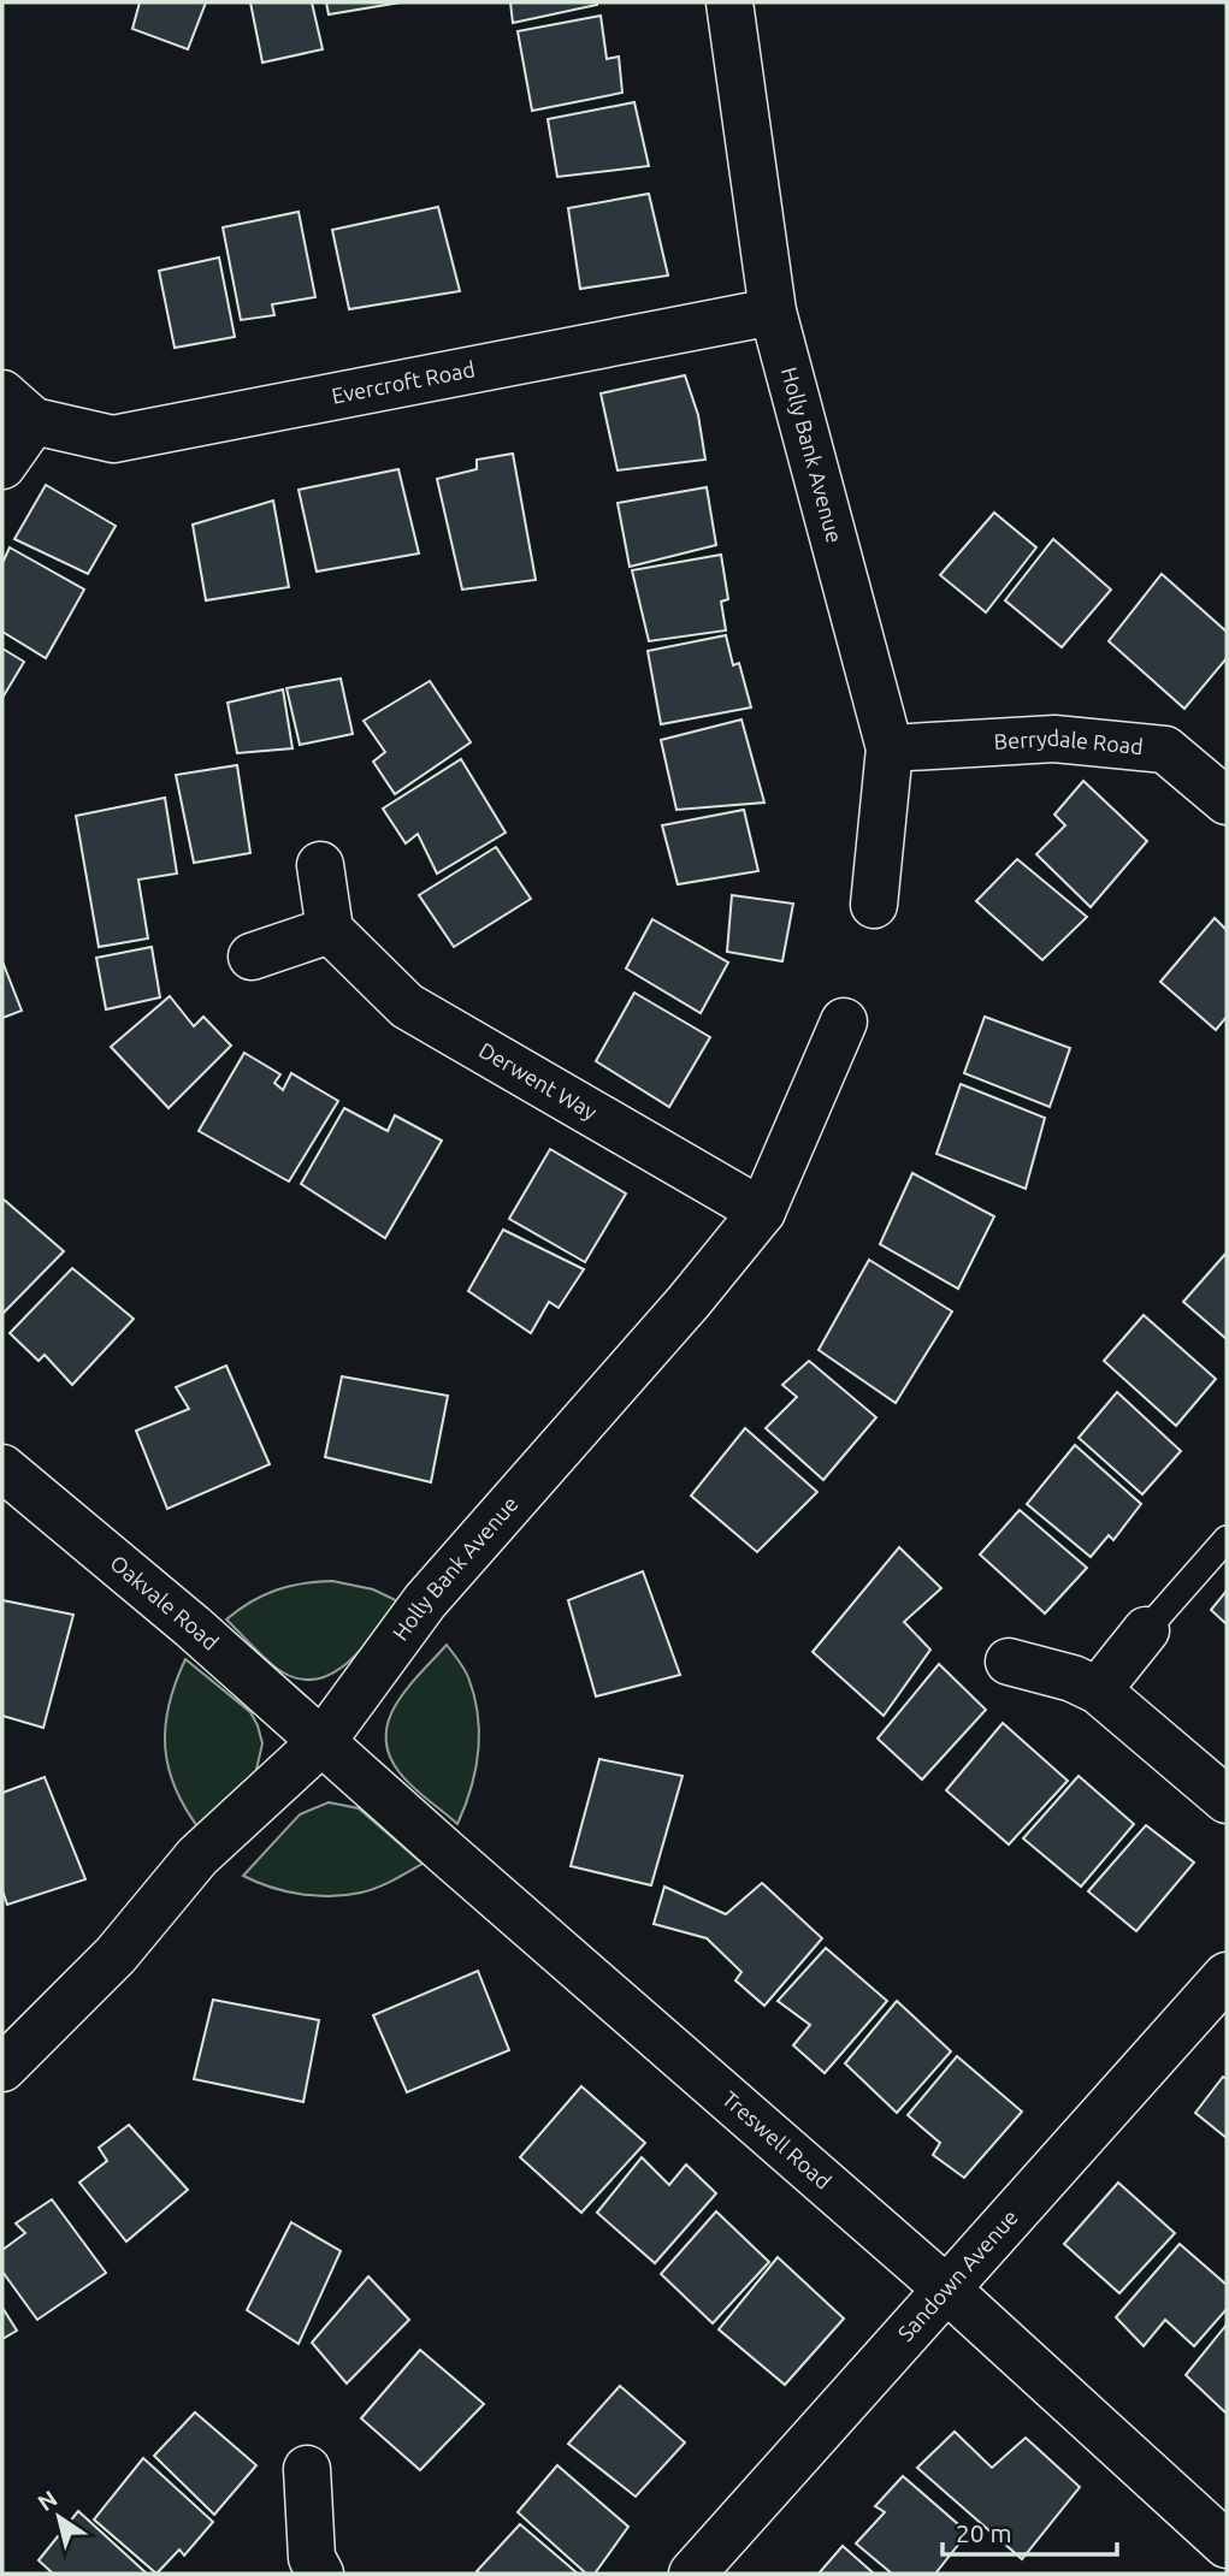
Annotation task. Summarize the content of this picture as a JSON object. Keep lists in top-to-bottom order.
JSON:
{
  "streets": {
    "street": [
      "Evercroft Road",
      "Holly Bank Avenue",
      "Berrydale Road",
      "Derwent Way",
      "Oakvale Road",
      "Treswell Road",
      "Sandown Avenue"
    ]
  },
  "crossings": [
    ["Evercroft Road", "Holly Bank Avenue"],
    ["Holly Bank Avenue", "Berrydale Road"],
    ["Holly Bank Avenue", "Derwent Way"],
    ["Holly Bank Avenue", "Oakvale Road"],
    ["Holly Bank Avenue", "Treswell Road"],
    ["Oakvale Road", "Treswell Road"],
    ["Treswell Road", "Sandown Avenue"]
  ],
  "scale_bar": "20 m",
  "north": "top left"
}
